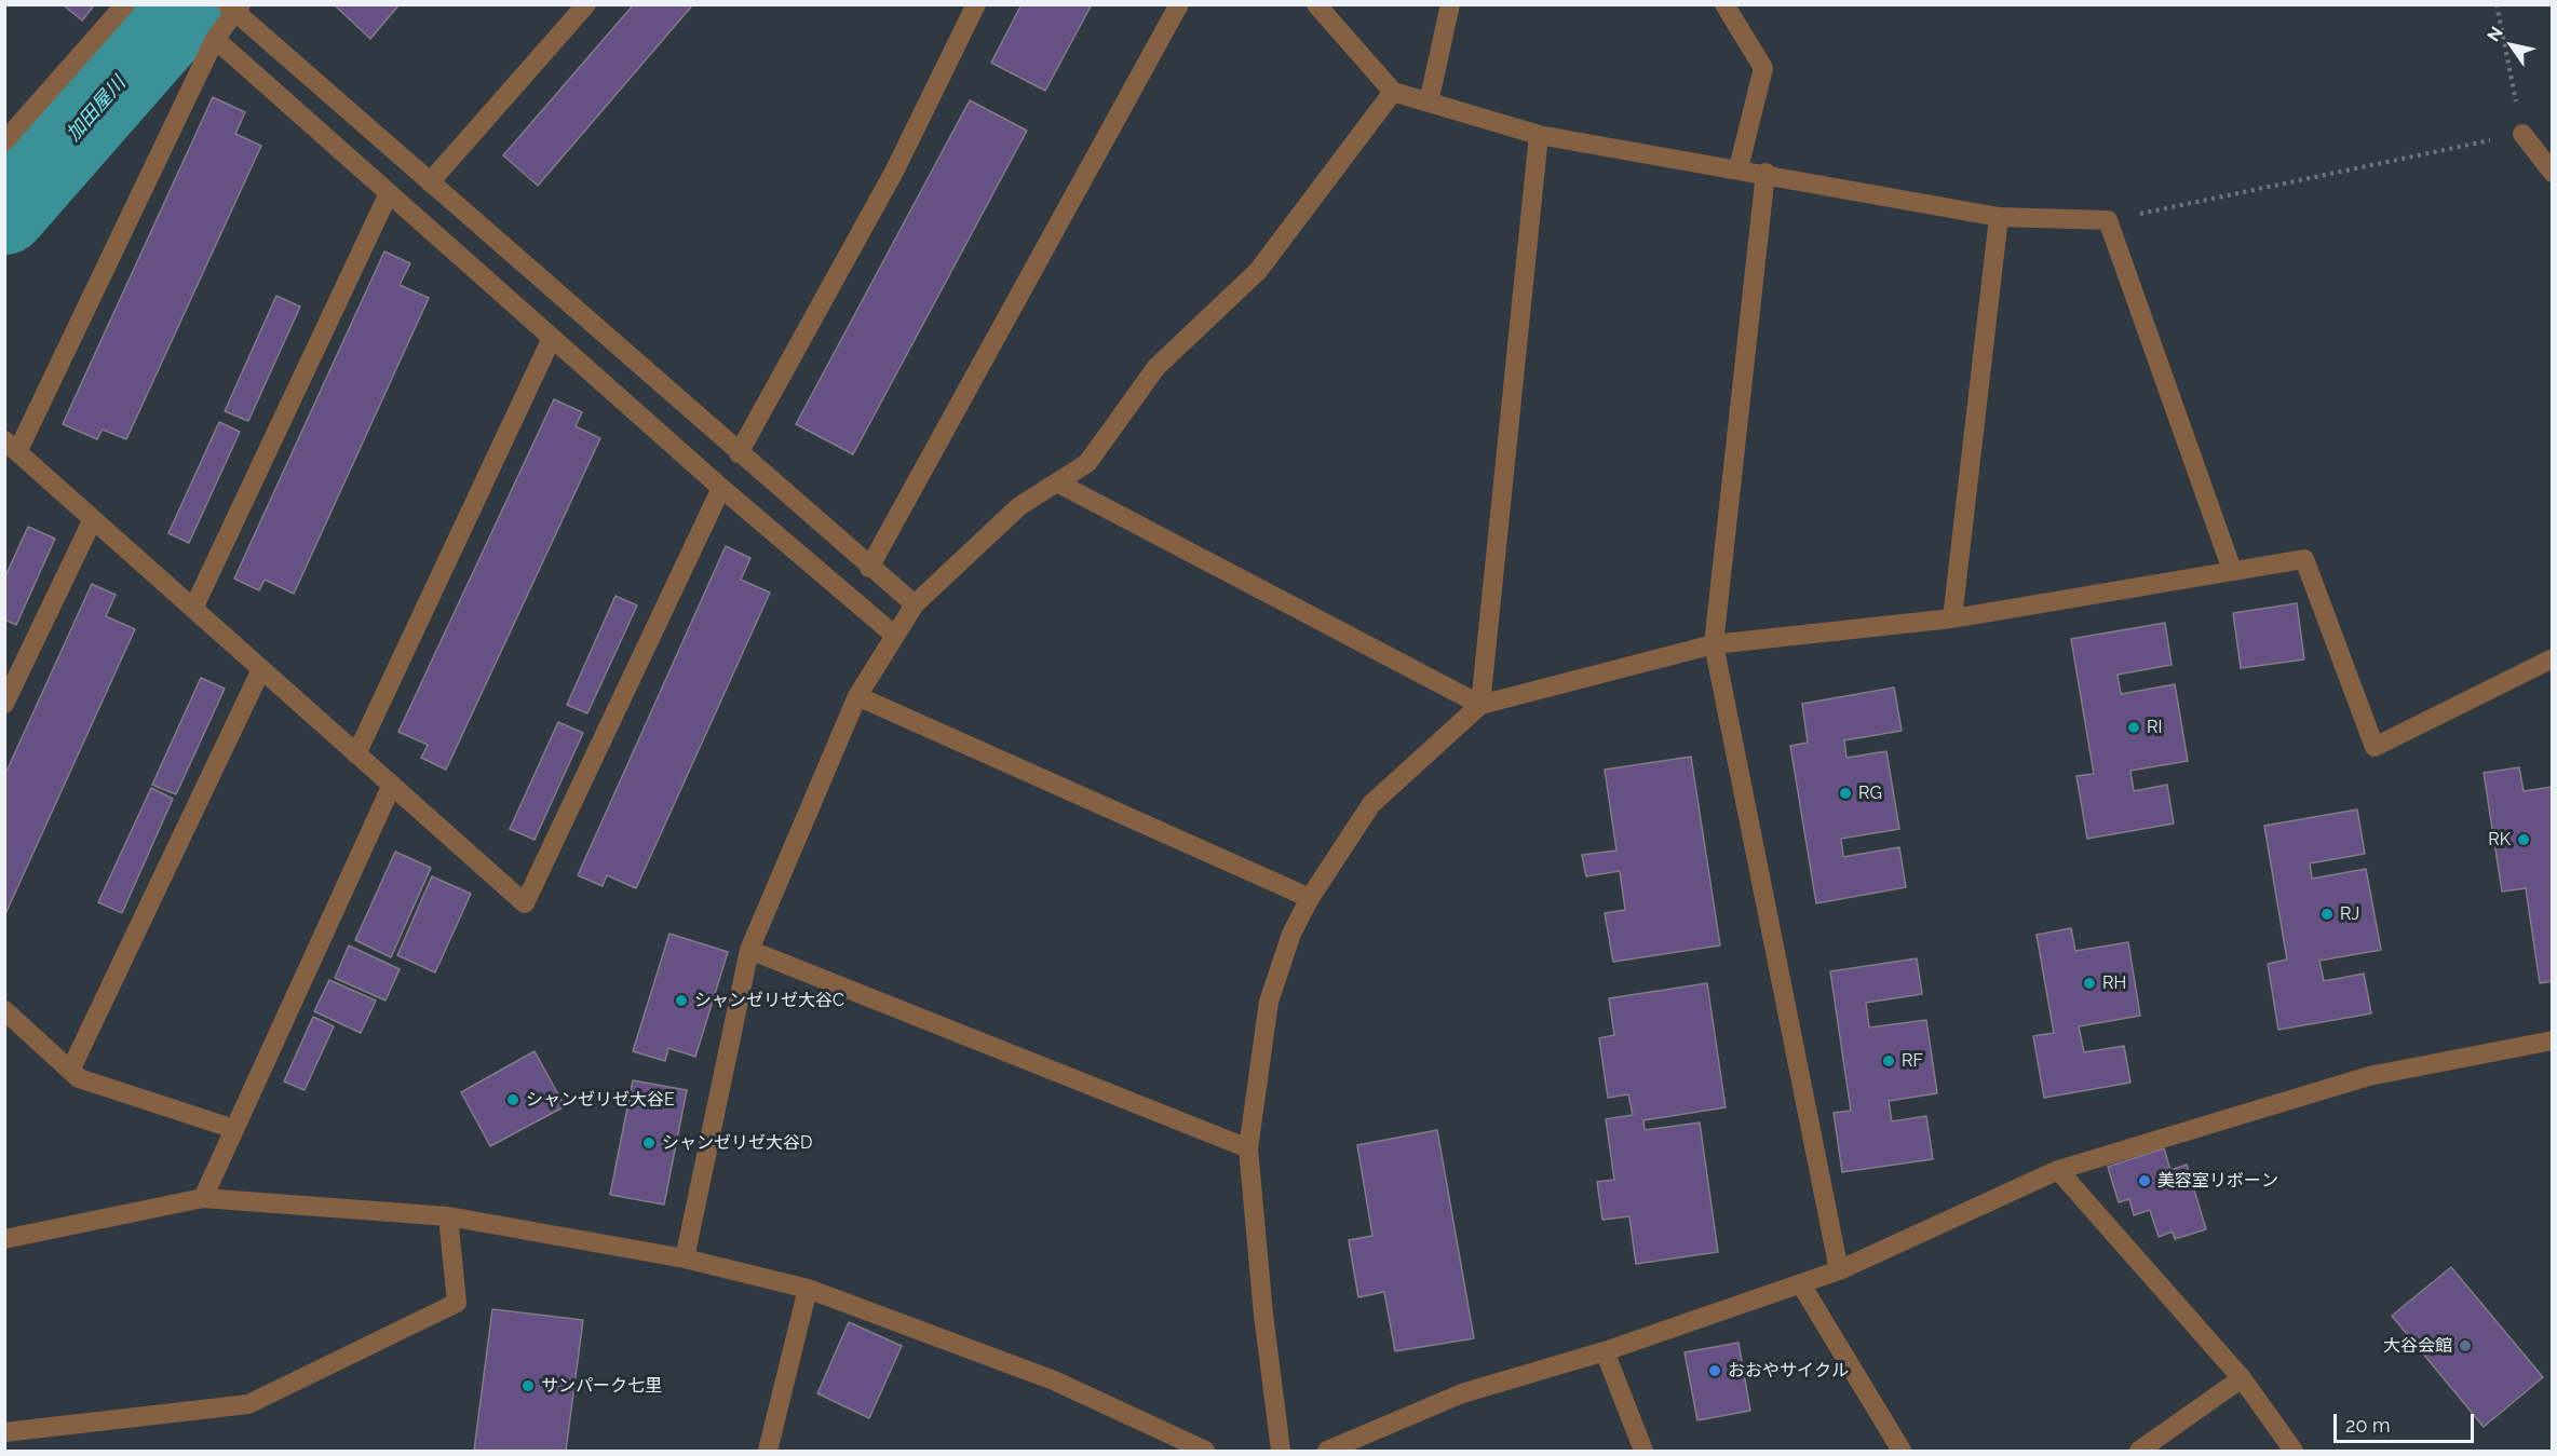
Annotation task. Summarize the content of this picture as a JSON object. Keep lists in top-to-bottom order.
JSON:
{
  "water": ["加田屋川"],
  "places": [
    "RI",
    "RG",
    "RK",
    "RJ",
    "RH",
    "シャンゼリゼ大谷C",
    "RF",
    "シャンゼリゼ大谷E",
    "シャンゼリゼ大谷D",
    "美容室リボーン",
    "大谷会館",
    "おおやサイクル",
    "サンパーク七里"
  ],
  "scale_bar": "20 m",
  "north": "top left"
}
